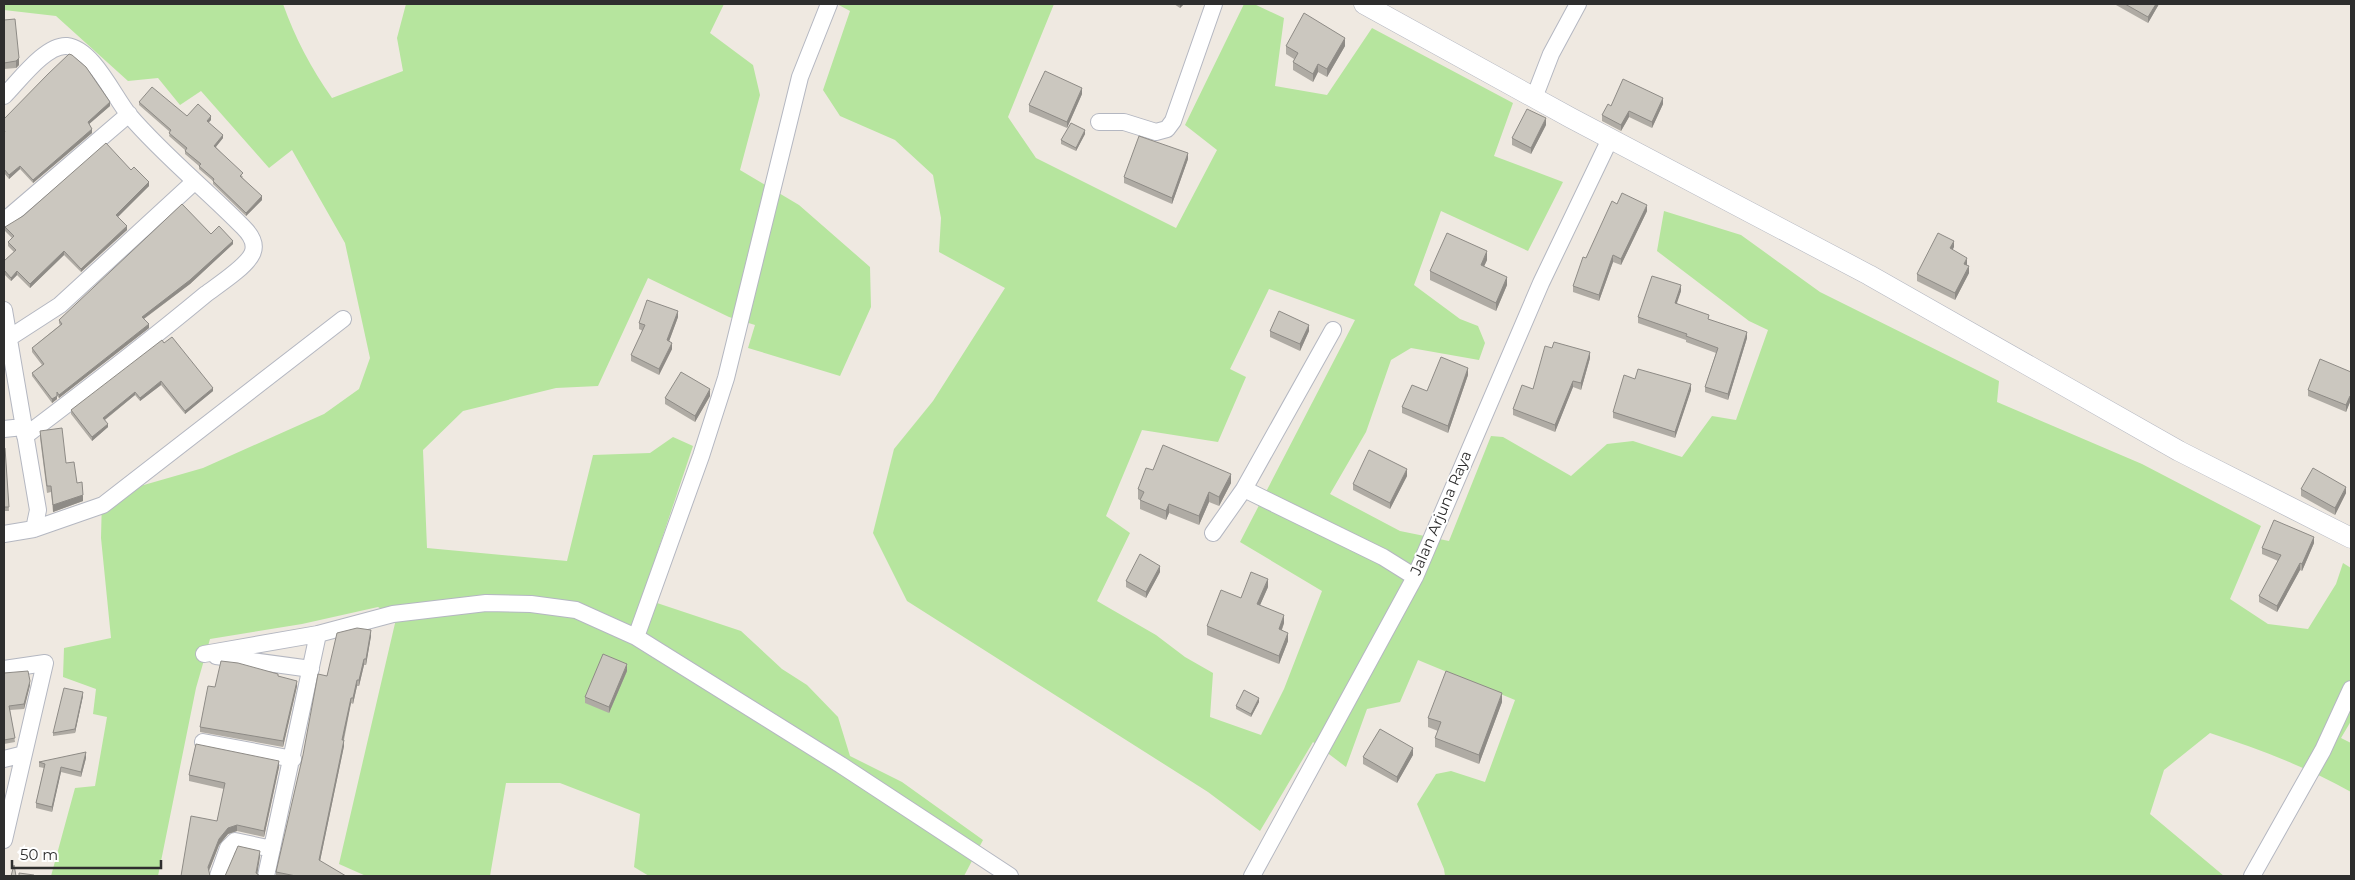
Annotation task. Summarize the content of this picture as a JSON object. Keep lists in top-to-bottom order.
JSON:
{
  "streets": {
    "street": ["Jalan Arjuna Raya"]
  },
  "scale_bar": "50 m"
}
